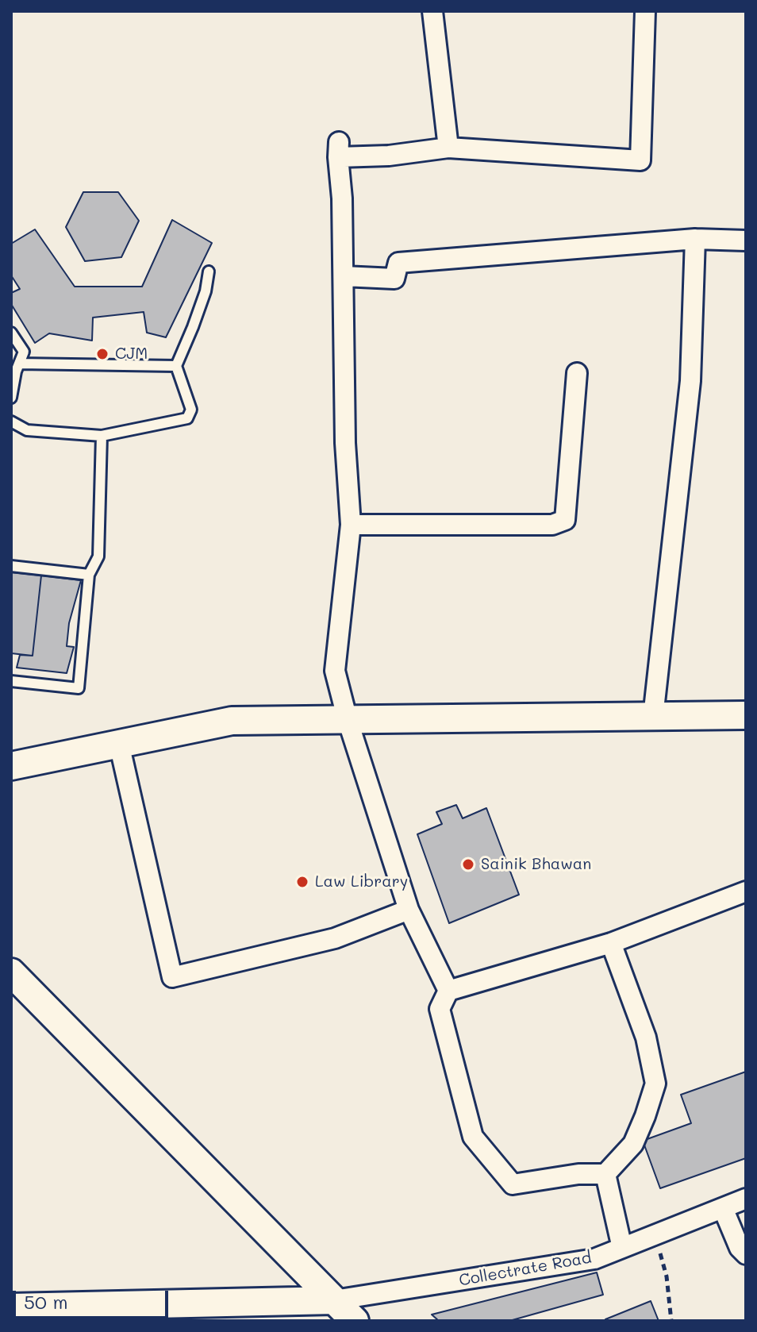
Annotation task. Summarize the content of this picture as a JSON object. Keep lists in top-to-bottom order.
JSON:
{
  "streets": {
    "street": ["Collectrate Road"]
  },
  "places": ["CJM", "Sainik Bhawan", "Law Library"],
  "scale_bar": "50 m"
}
